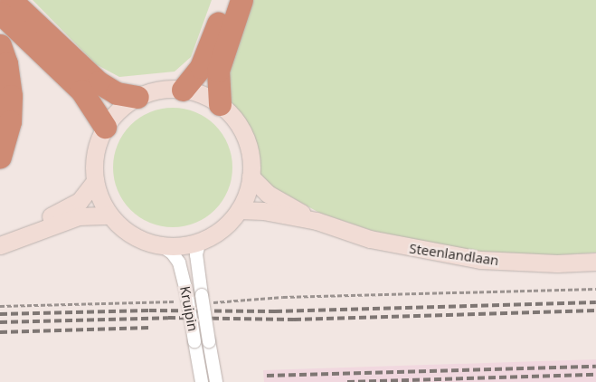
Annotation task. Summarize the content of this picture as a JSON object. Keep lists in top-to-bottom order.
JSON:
{
  "streets": {
    "main road": ["Steenlandlaan"],
    "street": ["Kruipin"]
  },
  "crossings": [
    ["Steenlandlaan", "Kruipin"]
  ]
}
